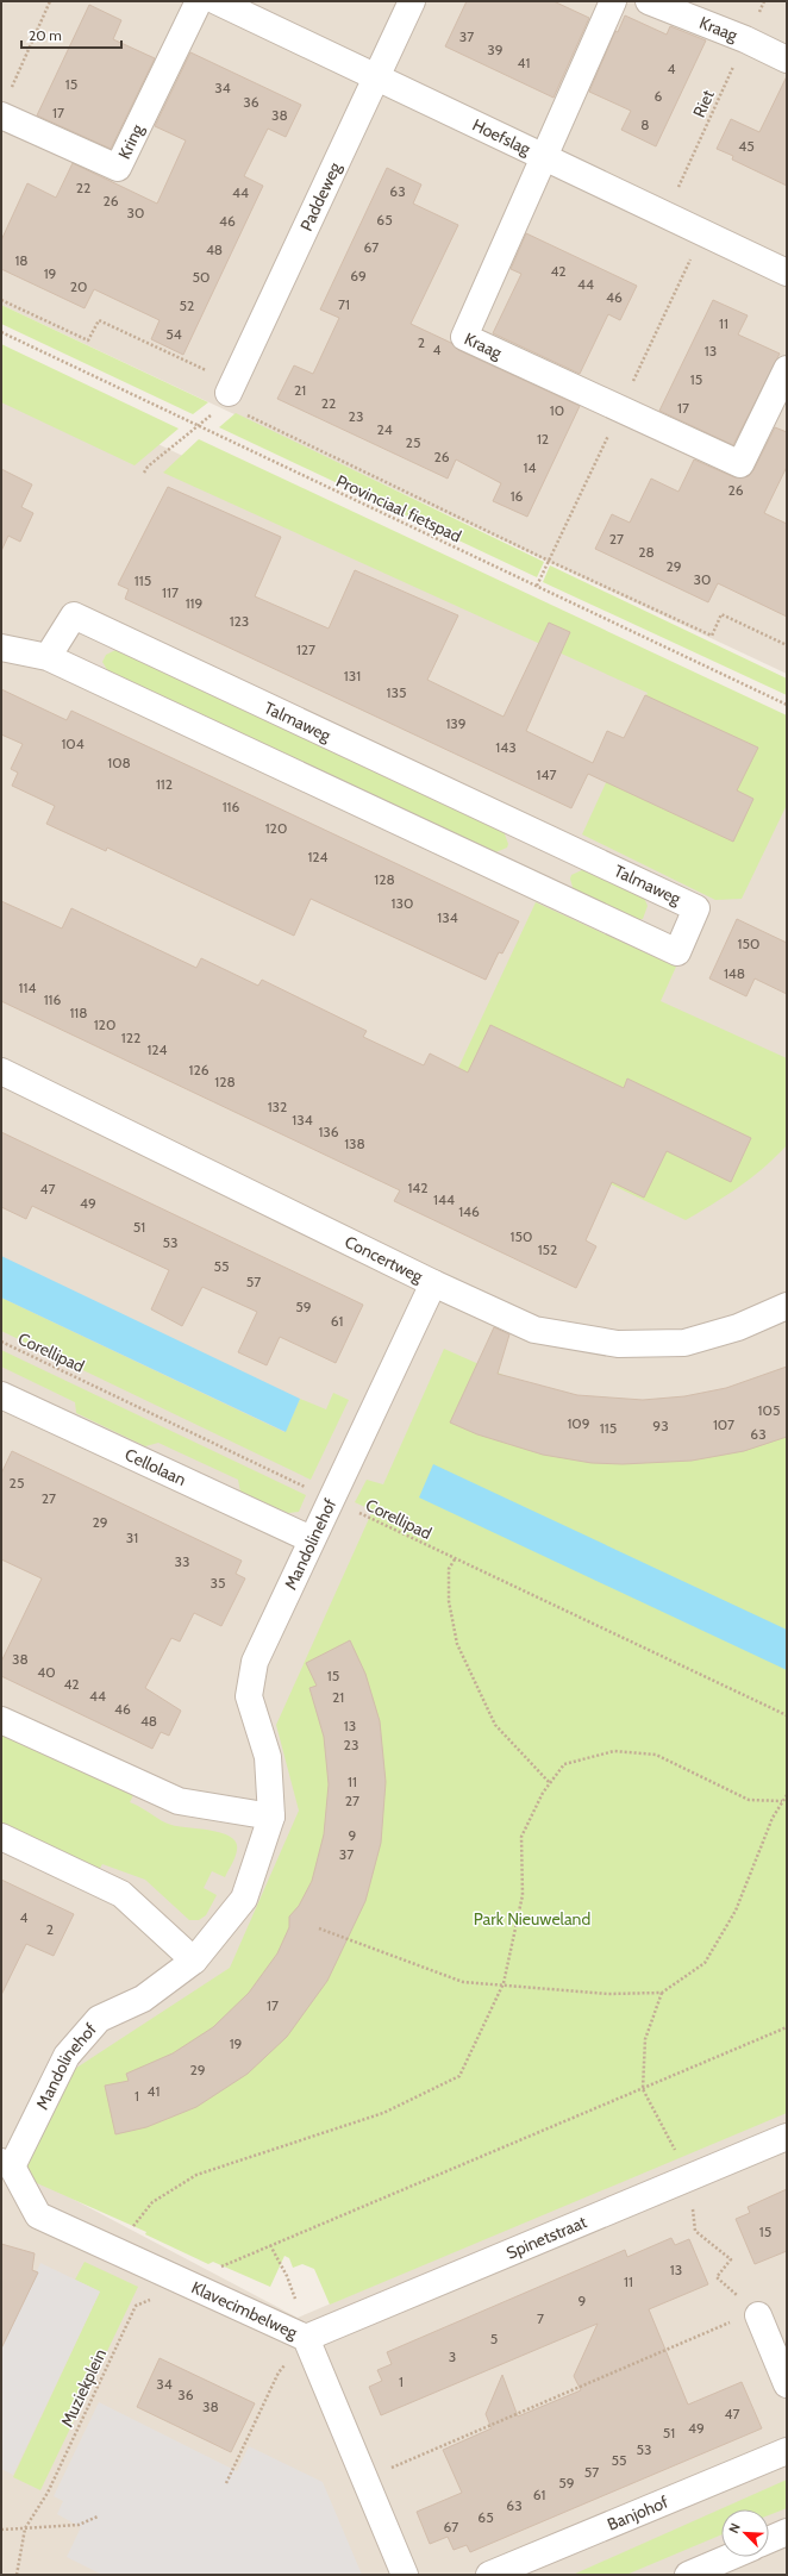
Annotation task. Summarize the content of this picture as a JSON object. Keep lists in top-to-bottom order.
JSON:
{
  "streets": {
    "street": [
      "Kraag",
      "Hoefslag",
      "Kring",
      "Paddeweg",
      "Talmaweg",
      "Concertweg",
      "Cellolaan",
      "Mandolinehof",
      "Spinetstraat",
      "Klavecimbelweg",
      "Banjohof"
    ],
    "path": [
      "Riet",
      "Provinciaal fietspad",
      "Corellipad",
      "Muziekplein"
    ]
  },
  "crossings": [
    ["Kraag", "Riet"],
    ["Kraag", "Hoefslag"],
    ["Riet", "Hoefslag"],
    ["Hoefslag", "Paddeweg"],
    ["Concertweg", "Mandolinehof"],
    ["Corellipad", "Mandolinehof"],
    ["Cellolaan", "Mandolinehof"],
    ["Mandolinehof", "Klavecimbelweg"],
    ["Spinetstraat", "Klavecimbelweg"],
    ["Klavecimbelweg", "Muziekplein"]
  ],
  "parks": ["Park Nieuweland"],
  "house_numbers": [
    "37",
    "39",
    "41",
    "4",
    "15",
    "34",
    "6",
    "36",
    "17",
    "38",
    "8",
    "45",
    "22",
    "63",
    "44",
    "26",
    "30",
    "65",
    "46",
    "67",
    "48",
    "18",
    "42",
    "19",
    "69",
    "50",
    "44",
    "20",
    "46",
    "71",
    "52",
    "11",
    "54",
    "2",
    "4",
    "13",
    "15",
    "21",
    "22",
    "17",
    "10",
    "23",
    "24",
    "12",
    "25",
    "26",
    "14",
    "26",
    "16",
    "27",
    "28",
    "29",
    "30",
    "115",
    "117",
    "119",
    "123",
    "127",
    "131",
    "135",
    "139",
    "104",
    "143",
    "108",
    "147",
    "112",
    "116",
    "120",
    "124",
    "128",
    "130",
    "134",
    "150",
    "148",
    "114",
    "116",
    "118",
    "120",
    "122",
    "124",
    "126",
    "128",
    "132",
    "134",
    "136",
    "138",
    "142",
    "47",
    "144",
    "49",
    "146",
    "51",
    "150",
    "53",
    "152",
    "55",
    "57",
    "59",
    "61",
    "105",
    "109",
    "107",
    "93",
    "115",
    "63",
    "25",
    "27",
    "29",
    "31",
    "33",
    "35",
    "38",
    "40",
    "15",
    "42",
    "44",
    "21",
    "46",
    "48",
    "13",
    "23",
    "11",
    "27",
    "9",
    "37",
    "4",
    "2",
    "17",
    "19",
    "29",
    "41",
    "1",
    "15",
    "13",
    "11",
    "9",
    "7",
    "5",
    "3",
    "1",
    "34",
    "36",
    "38",
    "47",
    "49",
    "51",
    "53",
    "55",
    "57",
    "59",
    "61",
    "63",
    "65",
    "67"
  ],
  "scale_bar": "20 m",
  "north": "top left"
}
